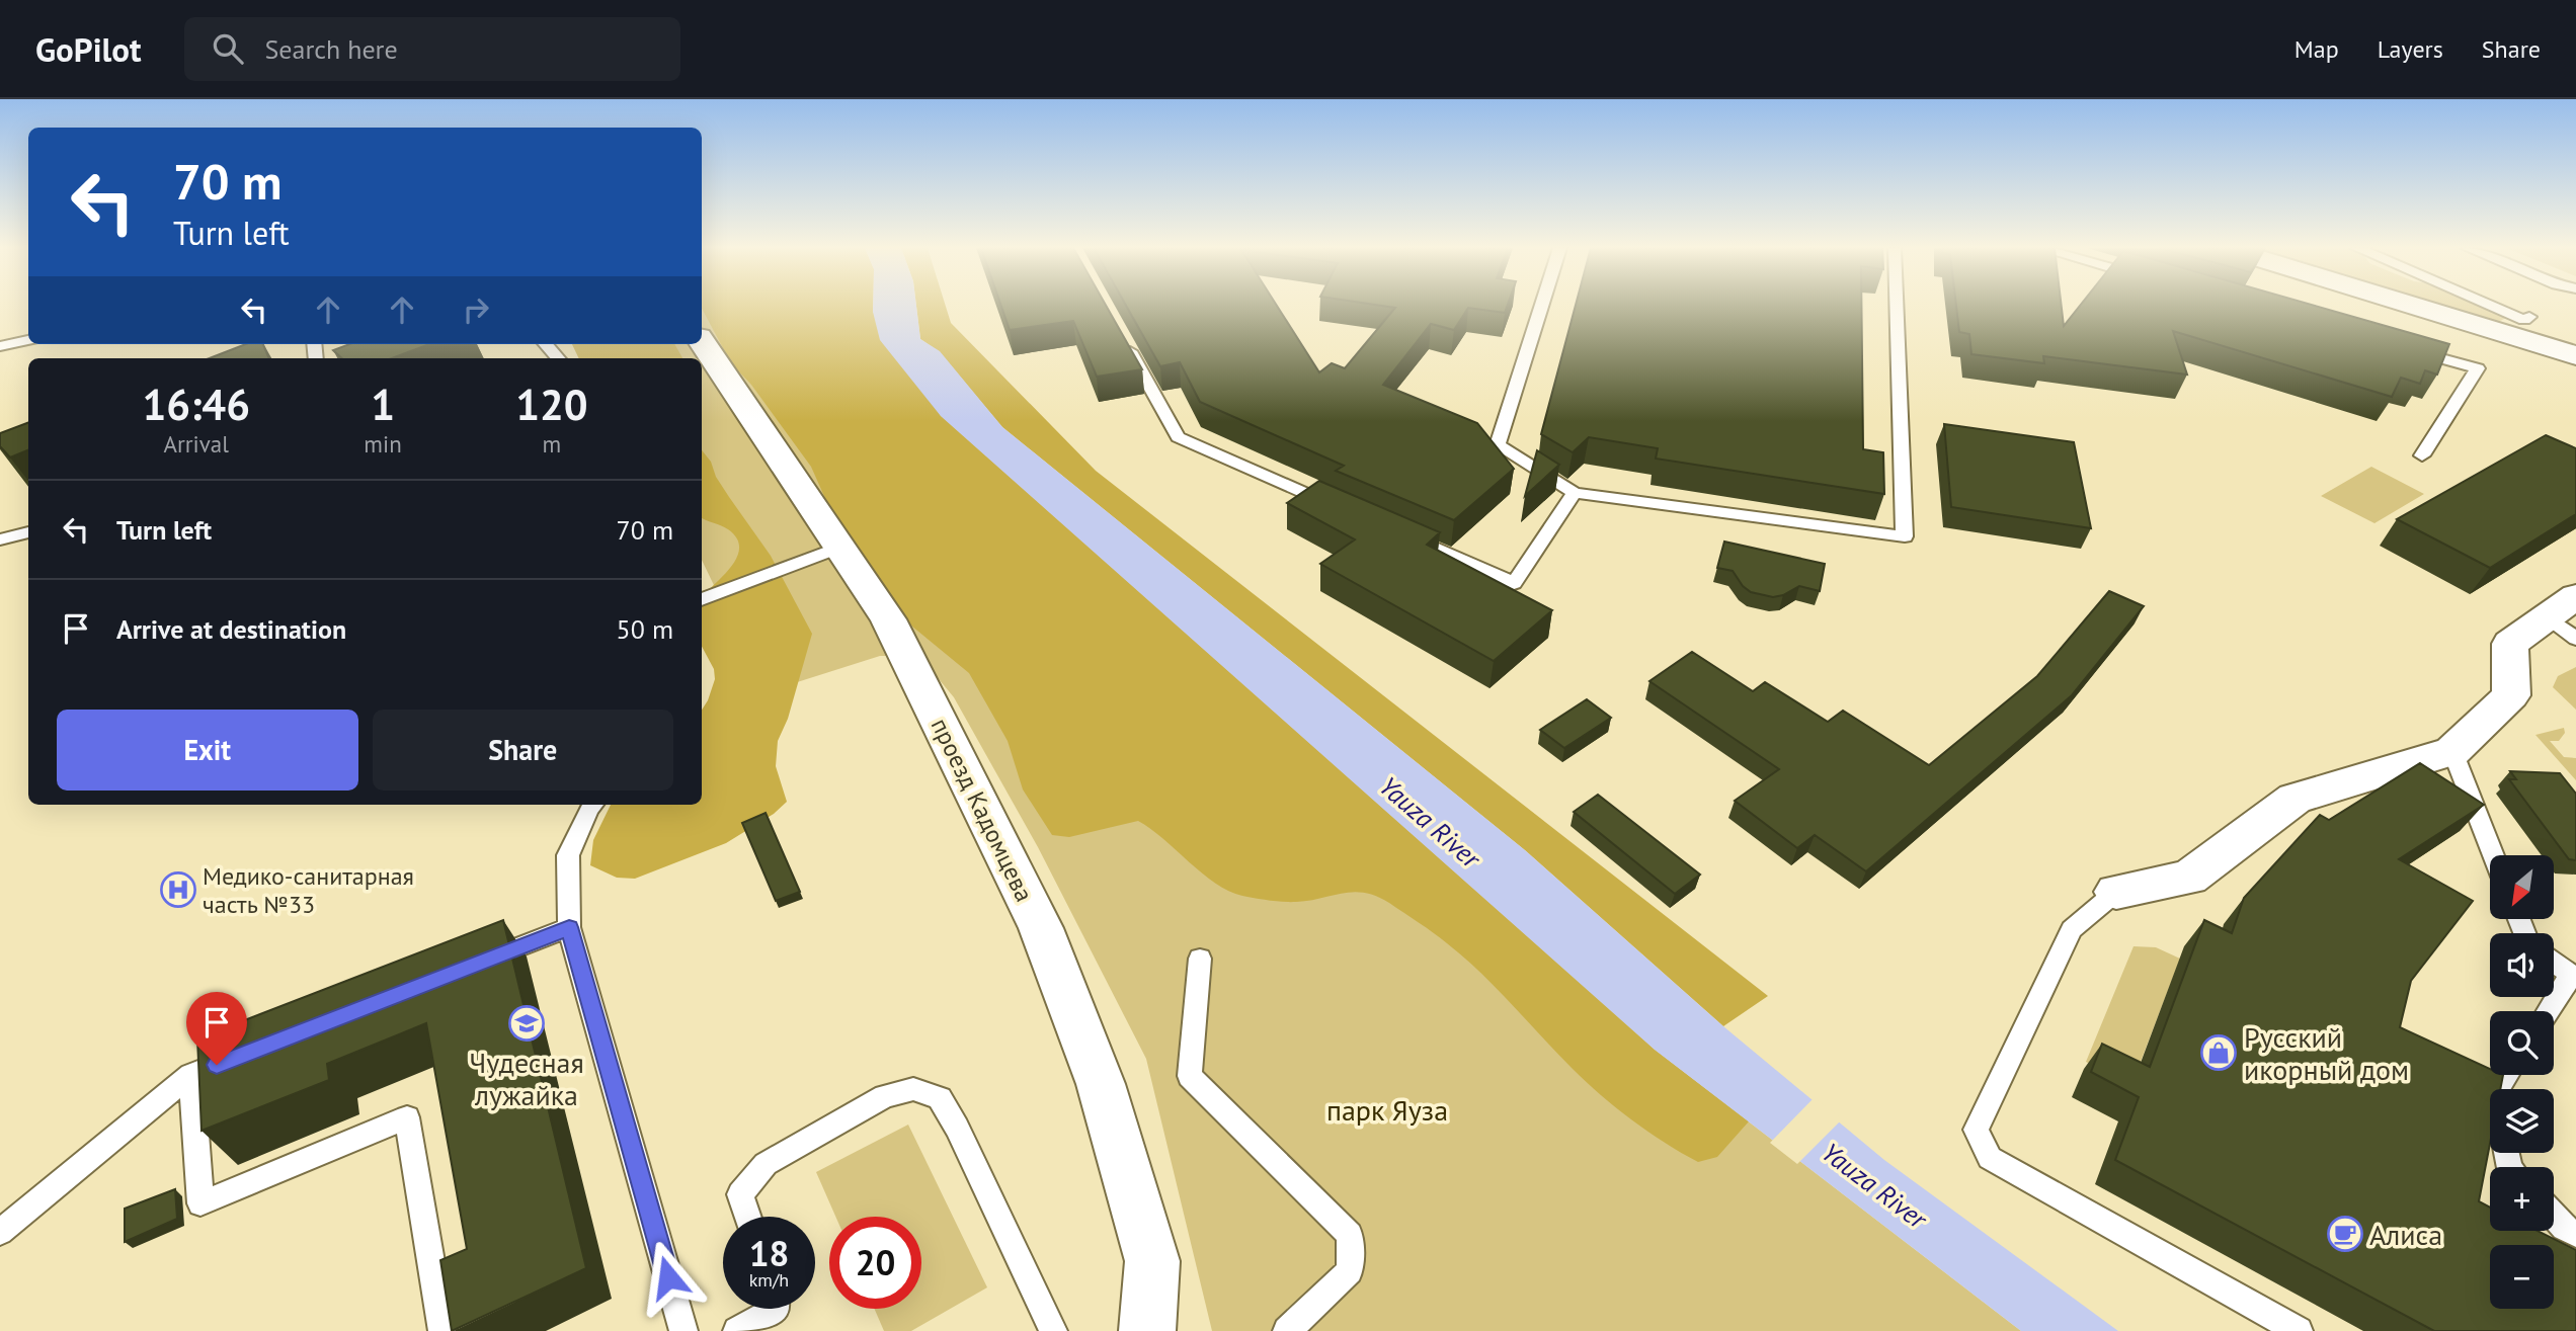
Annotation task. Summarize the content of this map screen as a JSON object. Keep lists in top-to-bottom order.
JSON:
{
  "streets": {
    "street": ["проезд Кадомцева"]
  },
  "water": ["Yauza River"],
  "parks": ["парк Яуза"],
  "places": {
    "hospital": ["Медико-санитарная часть №33"],
    "school or university": ["Чудесная лужайка"],
    "shop": ["Русский икорный дом"],
    "cafe": ["Алиса"]
  },
  "north": "bottom left",
  "page": {
    "header": "GoPilot",
    "search": "Search here",
    "nav": ["Map", "Layers", "Share"],
    "turn": ["70 m", "Turn left"],
    "eta": [
      "16:46",
      "Arrival",
      "1",
      "min",
      "120",
      "m"
    ],
    "list": [
      {
        "name": "Turn left",
        "value": "70 m"
      },
      {
        "name": "Arrive at destination",
        "value": "50 m"
      }
    ],
    "buttons": ["Exit", "Share"],
    "map_buttons": ["+", "−"],
    "speed": "18 km/h",
    "limit": "20"
  }
}
